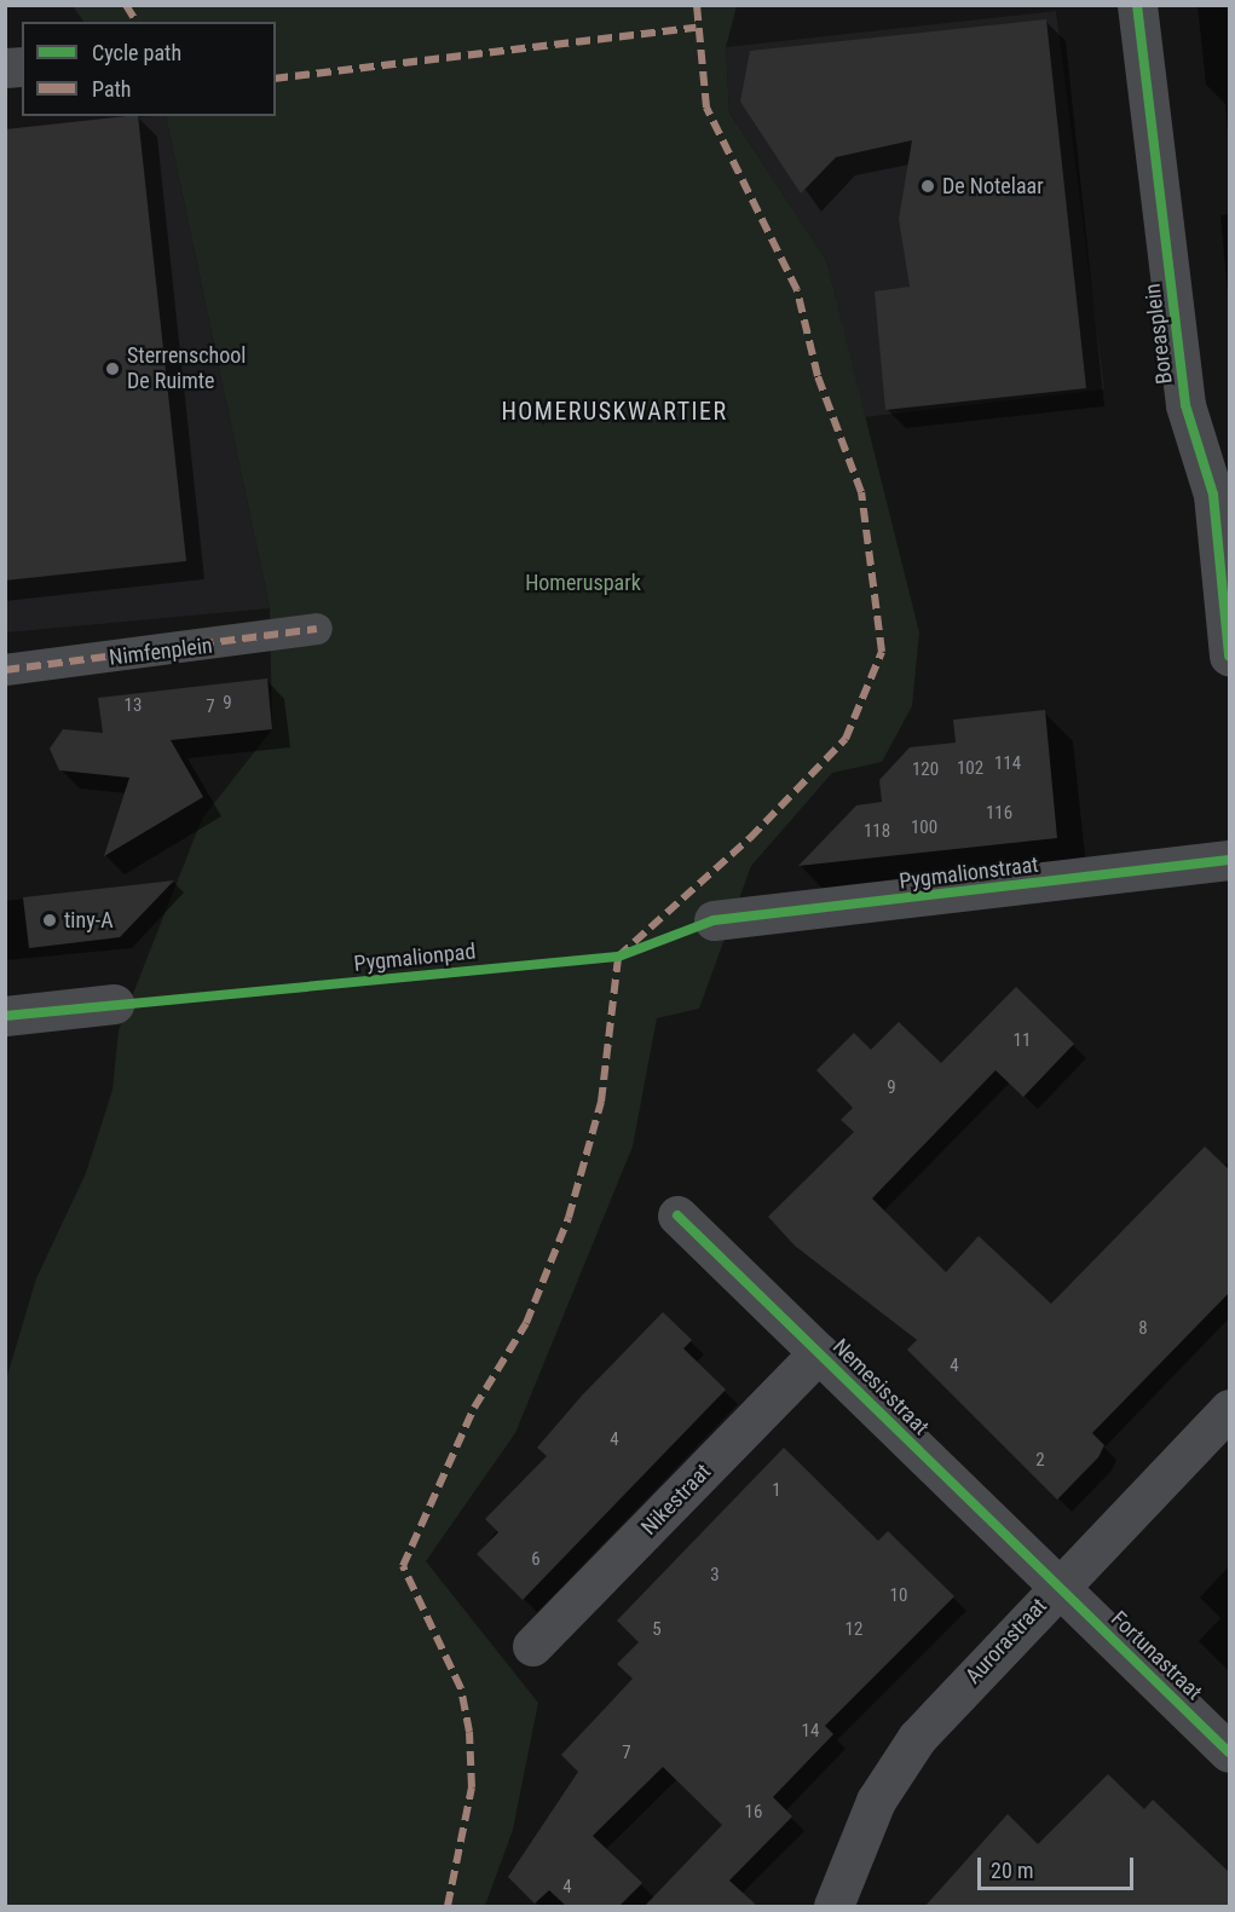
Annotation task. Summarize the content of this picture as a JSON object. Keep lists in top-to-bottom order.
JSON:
{
  "streets": {
    "street": [
      "Boreasplein",
      "Nimfenplein",
      "Pygmalionstraat",
      "Nemesisstraat",
      "Nikestraat",
      "Aurorastraat",
      "Fortunastraat"
    ],
    "cycle path": ["Pygmalionpad"]
  },
  "crossings": [
    ["Nemesisstraat", "Nikestraat"],
    ["Nemesisstraat", "Aurorastraat"],
    ["Nemesisstraat", "Fortunastraat"],
    ["Aurorastraat", "Fortunastraat"]
  ],
  "districts": ["HOMERUSKWARTIER"],
  "parks": ["Homeruspark"],
  "places": ["De Notelaar", "Sterrenschool De Ruimte", "tiny-A"],
  "house_numbers": [
    "9",
    "13",
    "7",
    "114",
    "102",
    "120",
    "116",
    "100",
    "118",
    "11",
    "9",
    "8",
    "4",
    "4",
    "2",
    "1",
    "6",
    "3",
    "10",
    "5",
    "12",
    "14",
    "7",
    "16",
    "4"
  ],
  "legend": ["Cycle path", "Path"],
  "scale_bar": "20 m"
}
